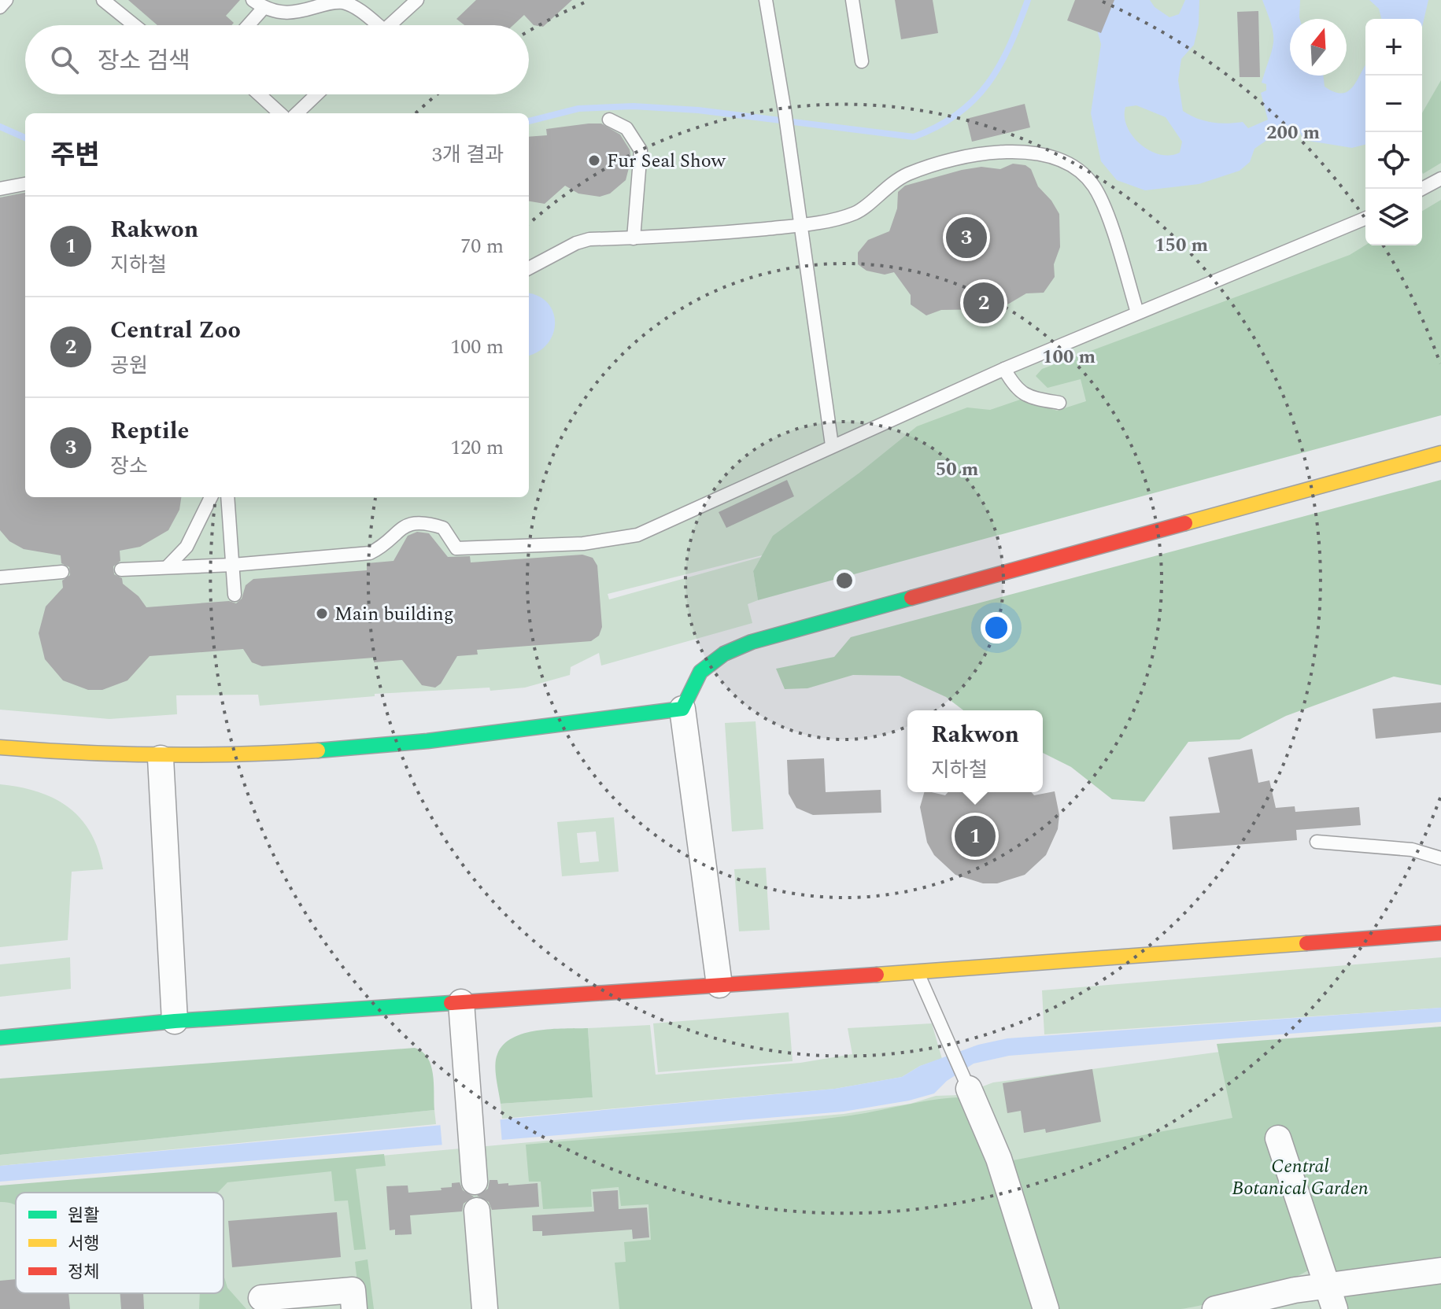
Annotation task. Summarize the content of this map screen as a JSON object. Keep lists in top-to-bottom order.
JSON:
{
  "parks": ["Central Botanical Garden"],
  "places": ["Fur Seal Show", "Main building"],
  "legend": ["원활", "서행", "정체"],
  "north": "top",
  "page": {
    "map_buttons": ["+", "−"],
    "search": "장소 검색",
    "heading": ["주변", "3개 결과"],
    "list": [
      {
        "mark": "1",
        "name": "Rakwon",
        "note": "지하철",
        "value": "70 m"
      },
      {
        "mark": "2",
        "name": "Central Zoo",
        "note": "공원",
        "value": "100 m"
      },
      {
        "mark": "3",
        "name": "Reptile",
        "note": "장소",
        "value": "120 m"
      }
    ],
    "pins": ["3", "2", "1"],
    "popup": ["Rakwon", "지하철"]
  },
  "rings": [
    "200 m",
    "150 m",
    "100 m",
    "50 m"
  ]
}
